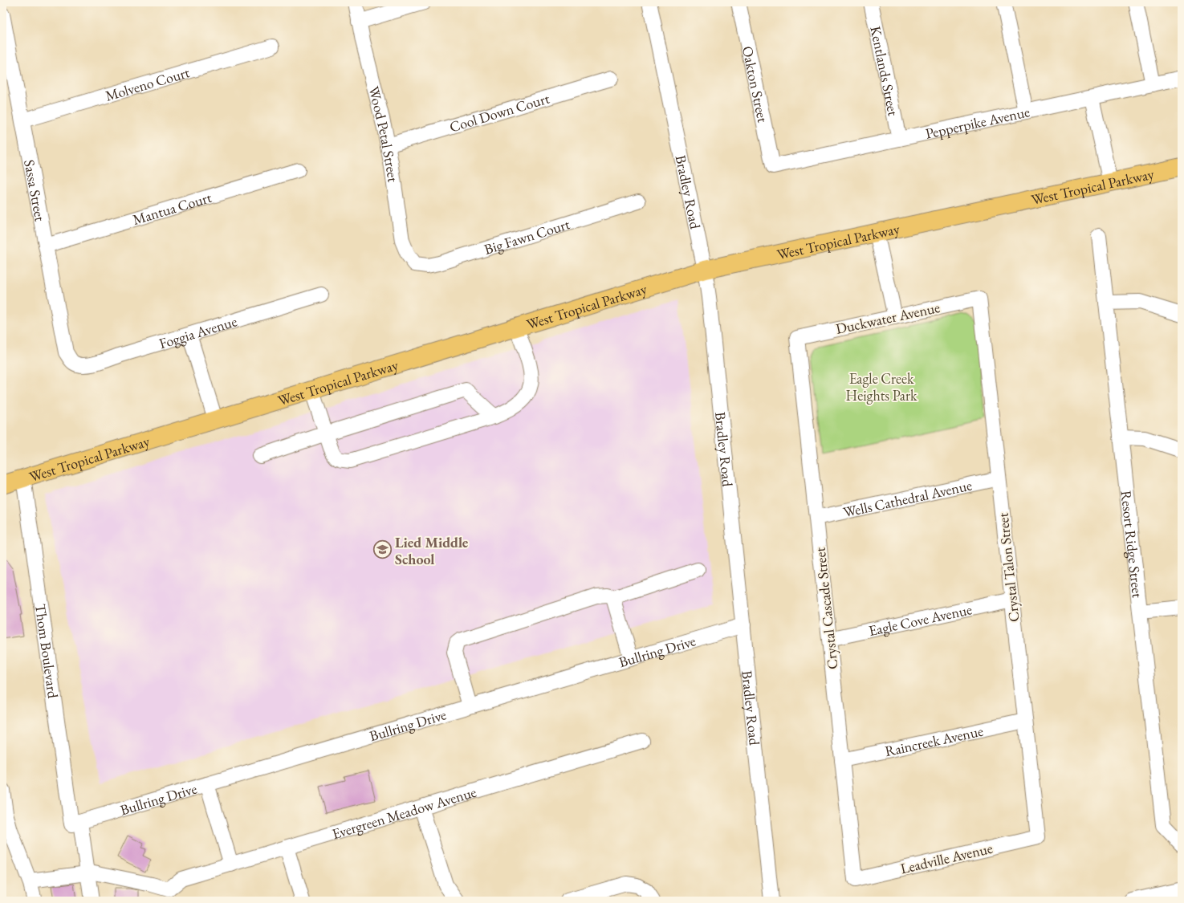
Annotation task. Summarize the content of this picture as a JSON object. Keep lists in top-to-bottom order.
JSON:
{
  "streets": {
    "main road": ["West Tropical Parkway"],
    "street": [
      "Kentlands Street",
      "Molveno Court",
      "Oakton Street",
      "Cool Down Court",
      "Pepperpike Avenue",
      "Wood Petal Street",
      "Sassa Street",
      "Bradley Road",
      "Mantua Court",
      "Big Fawn Court",
      "Duckwater Avenue",
      "Foggia Avenue",
      "Wells Cathedral Avenue",
      "Resort Ridge Street",
      "Crystal Talon Street",
      "Crystal Cascade Street",
      "Eagle Cove Avenue",
      "Bullring Drive",
      "Thom Boulevard",
      "Raincreek Avenue",
      "Evergreen Meadow Avenue",
      "Leadville Avenue"
    ]
  },
  "crossings": [
    ["Kentlands Street", "Pepperpike Avenue"],
    ["Molveno Court", "Sassa Street"],
    ["Oakton Street", "Pepperpike Avenue"],
    ["Cool Down Court", "Wood Petal Street"],
    ["Wood Petal Street", "Big Fawn Court"],
    ["West Tropical Parkway", "Bradley Road"],
    ["West Tropical Parkway", "Thom Boulevard"],
    ["Sassa Street", "Mantua Court"],
    ["Sassa Street", "Foggia Avenue"],
    ["Bradley Road", "Bullring Drive"],
    ["Duckwater Avenue", "Crystal Talon Street"],
    ["Duckwater Avenue", "Crystal Cascade Street"],
    ["Wells Cathedral Avenue", "Crystal Talon Street"],
    ["Wells Cathedral Avenue", "Crystal Cascade Street"],
    ["Crystal Talon Street", "Eagle Cove Avenue"],
    ["Crystal Talon Street", "Raincreek Avenue"],
    ["Crystal Talon Street", "Leadville Avenue"],
    ["Crystal Cascade Street", "Eagle Cove Avenue"],
    ["Crystal Cascade Street", "Raincreek Avenue"],
    ["Crystal Cascade Street", "Leadville Avenue"],
    ["Bullring Drive", "Thom Boulevard"]
  ],
  "parks": ["Eagle Creek Heights Park"],
  "places": {
    "school or university": ["Lied Middle School"]
  }
}
